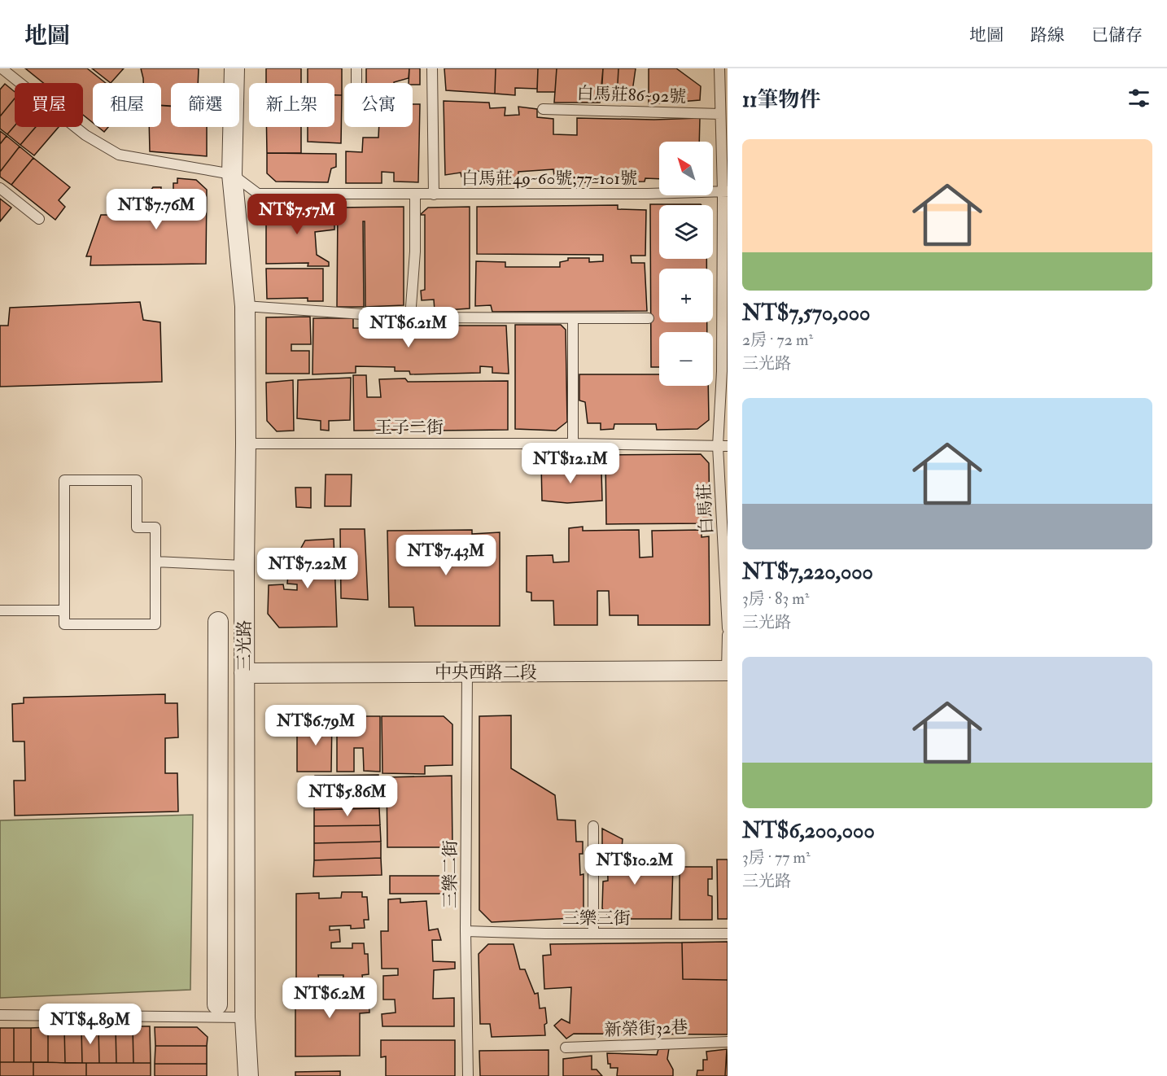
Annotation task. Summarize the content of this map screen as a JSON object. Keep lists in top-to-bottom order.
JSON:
{
  "streets": {
    "street": ["三光路", "中央西路二段"],
    "lane": [
      "白馬莊86~92號",
      "白馬莊49~60號;77~101號",
      "王子二街",
      "白馬莊",
      "三樂二街",
      "三樂三街",
      "新榮街32巷"
    ]
  },
  "crossings": [
    ["白馬莊86~92號", "白馬莊"],
    ["白馬莊49~60號;77~101號", "白馬莊"],
    ["白馬莊49~60號;77~101號", "三光路"],
    ["王子二街", "白馬莊"],
    ["王子二街", "三光路"],
    ["三光路", "中央西路二段"],
    ["中央西路二段", "三樂二街"],
    ["三樂二街", "三樂三街"]
  ],
  "north": "top left",
  "page": {
    "header": "地圖",
    "nav": ["地圖", "路線", "已儲存"],
    "heading": "11筆物件",
    "chip": [
      "買屋",
      "租屋",
      "篩選",
      "新上架",
      "公寓"
    ],
    "list": [
      {
        "name": "NT$7,570,000",
        "note": "2房 · 72 m² · 三光路"
      },
      {
        "name": "NT$7,220,000",
        "note": "3房 · 83 m² · 三光路"
      },
      {
        "name": "NT$6,200,000",
        "note": "3房 · 77 m² · 三光路"
      }
    ],
    "map_buttons": ["+", "−"],
    "price": [
      "NT$7.76M",
      "NT$7.57M",
      "NT$6.21M",
      "NT$12.1M",
      "NT$7.43M",
      "NT$7.22M",
      "NT$6.79M",
      "NT$5.86M",
      "NT$10.2M",
      "NT$6.2M",
      "NT$4.89M"
    ]
  }
}
